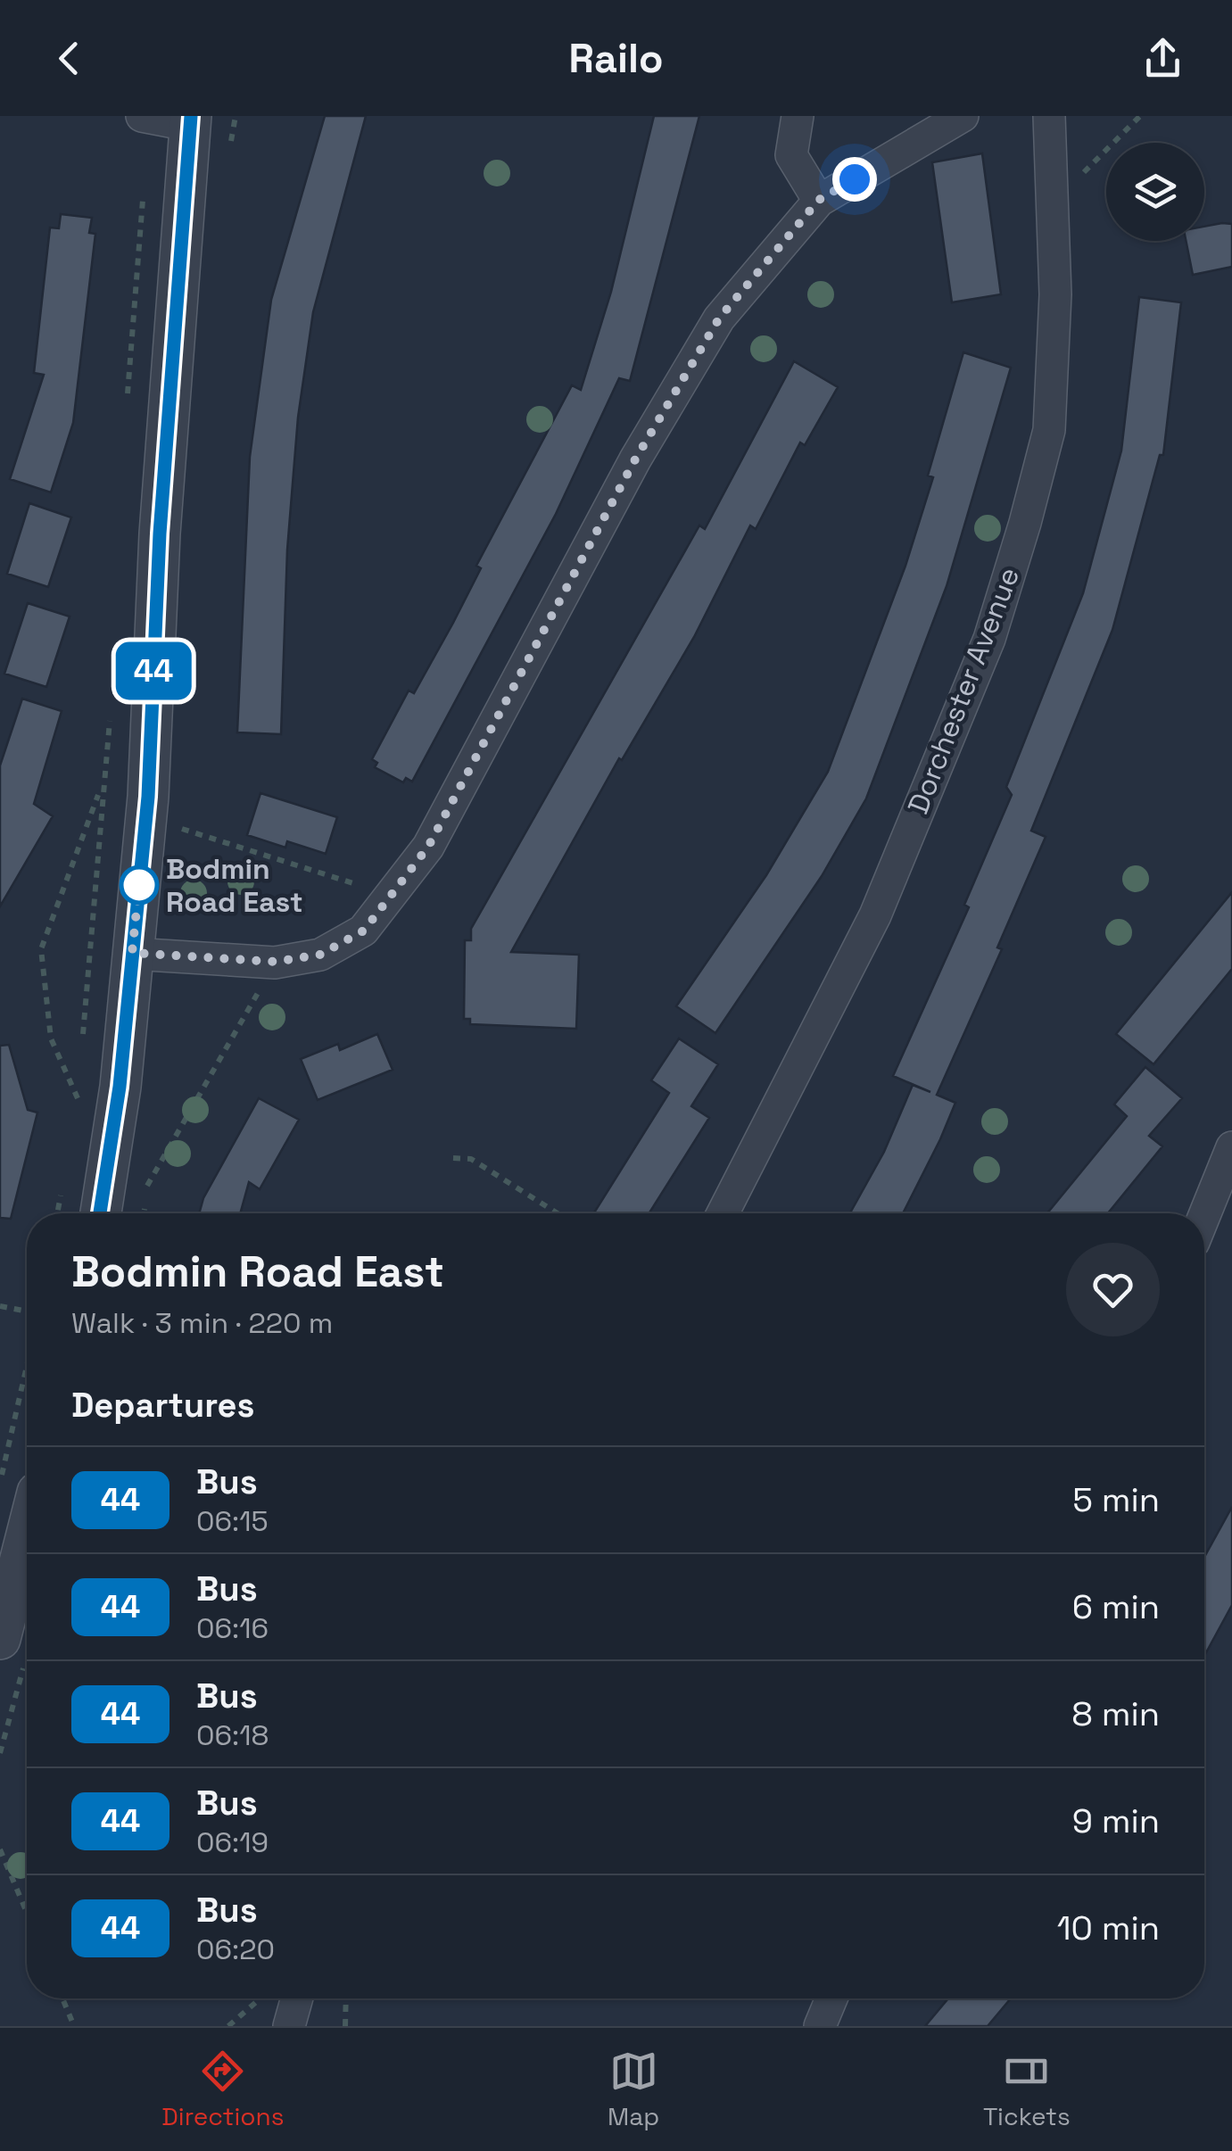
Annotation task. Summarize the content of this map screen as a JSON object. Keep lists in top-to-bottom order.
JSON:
{
  "streets": {
    "street": ["Dorchester Avenue"]
  },
  "places": ["Bodmin Road East"],
  "lines": ["bus line 44"],
  "page": {
    "header": "Railo",
    "on_map": "44",
    "heading": [
      ["Bodmin Road East", "Walk · 3 min · 220 m"],
      "Departures"
    ],
    "list": [
      {
        "mark": "44",
        "name": "Bus",
        "note": "06:15",
        "value": "5 min"
      },
      {
        "mark": "44",
        "name": "Bus",
        "note": "06:16",
        "value": "6 min"
      },
      {
        "mark": "44",
        "name": "Bus",
        "note": "06:18",
        "value": "8 min"
      },
      {
        "mark": "44",
        "name": "Bus",
        "note": "06:19",
        "value": "9 min"
      },
      {
        "mark": "44",
        "name": "Bus",
        "note": "06:20",
        "value": "10 min"
      }
    ],
    "tabs": ["Directions", "Map", "Tickets"]
  }
}
